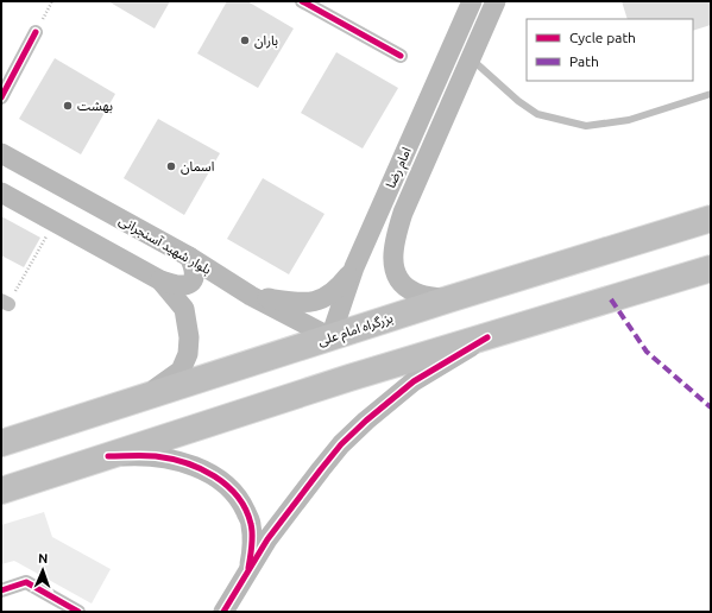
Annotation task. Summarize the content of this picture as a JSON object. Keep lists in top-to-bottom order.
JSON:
{
  "streets": {
    "highway": ["بزرگراه امام علی"],
    "main road": ["امام رضا", "بلوار شهید آسنجرانی"]
  },
  "crossings": [
    ["امام رضا", "بلوار شهید آسنجرانی"],
    ["امام رضا", "بزرگراه امام علی"],
    ["بلوار شهید آسنجرانی", "بزرگراه امام علی"]
  ],
  "places": ["باران", "بهشت", "اسمان"],
  "legend": ["Cycle path", "Path"],
  "north": "top"
}
